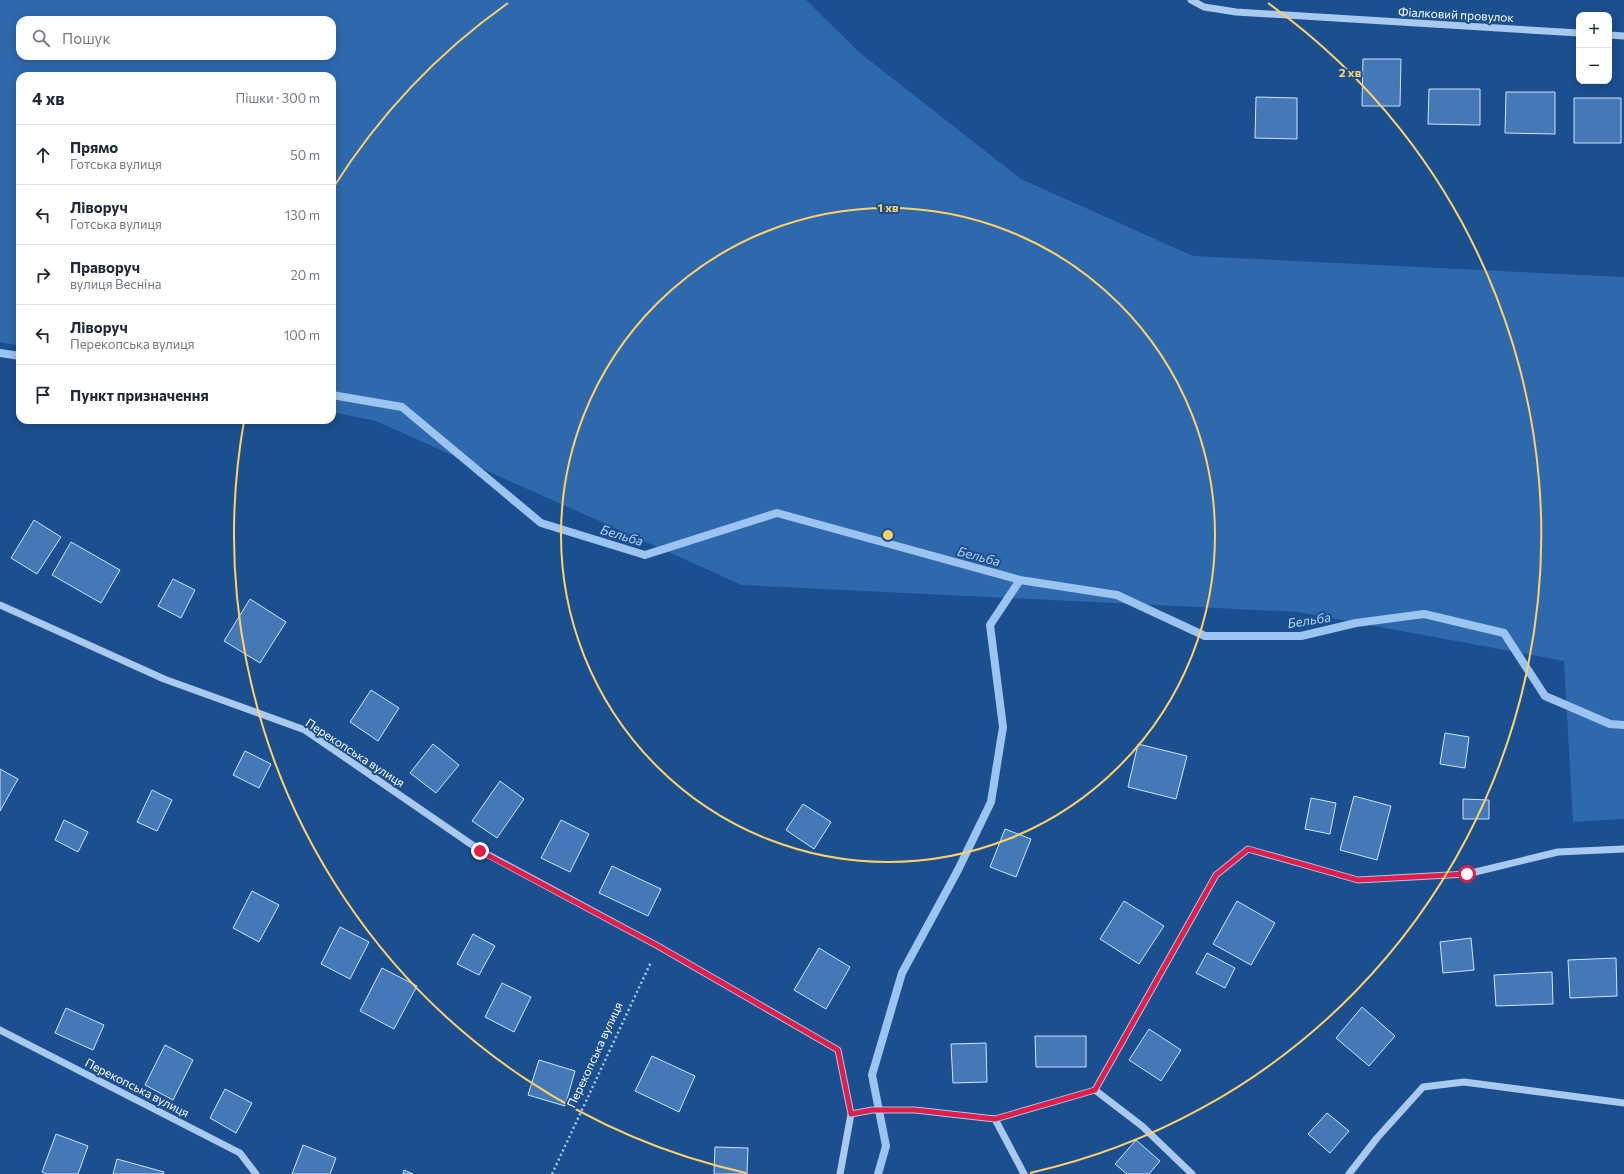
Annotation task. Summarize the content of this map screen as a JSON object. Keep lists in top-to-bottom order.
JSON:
{
  "streets": {
    "street": ["Фіалковий провулок", "Перекопська вулиця"]
  },
  "water": ["Бельба"],
  "page": {
    "map_buttons": ["+", "−"],
    "search": "Пошук",
    "heading": ["4 хв", "Пішки · 300 m"],
    "list": [
      ["Прямо", "Готська вулиця", "50 m"],
      ["Ліворуч", "Готська вулиця", "130 m"],
      ["Праворуч", "вулиця Весніна", "20 m"],
      ["Ліворуч", "Перекопська вулиця", "100 m"],
      "Пункт призначення"
    ]
  },
  "rings": ["2 хв", "1 хв"]
}
